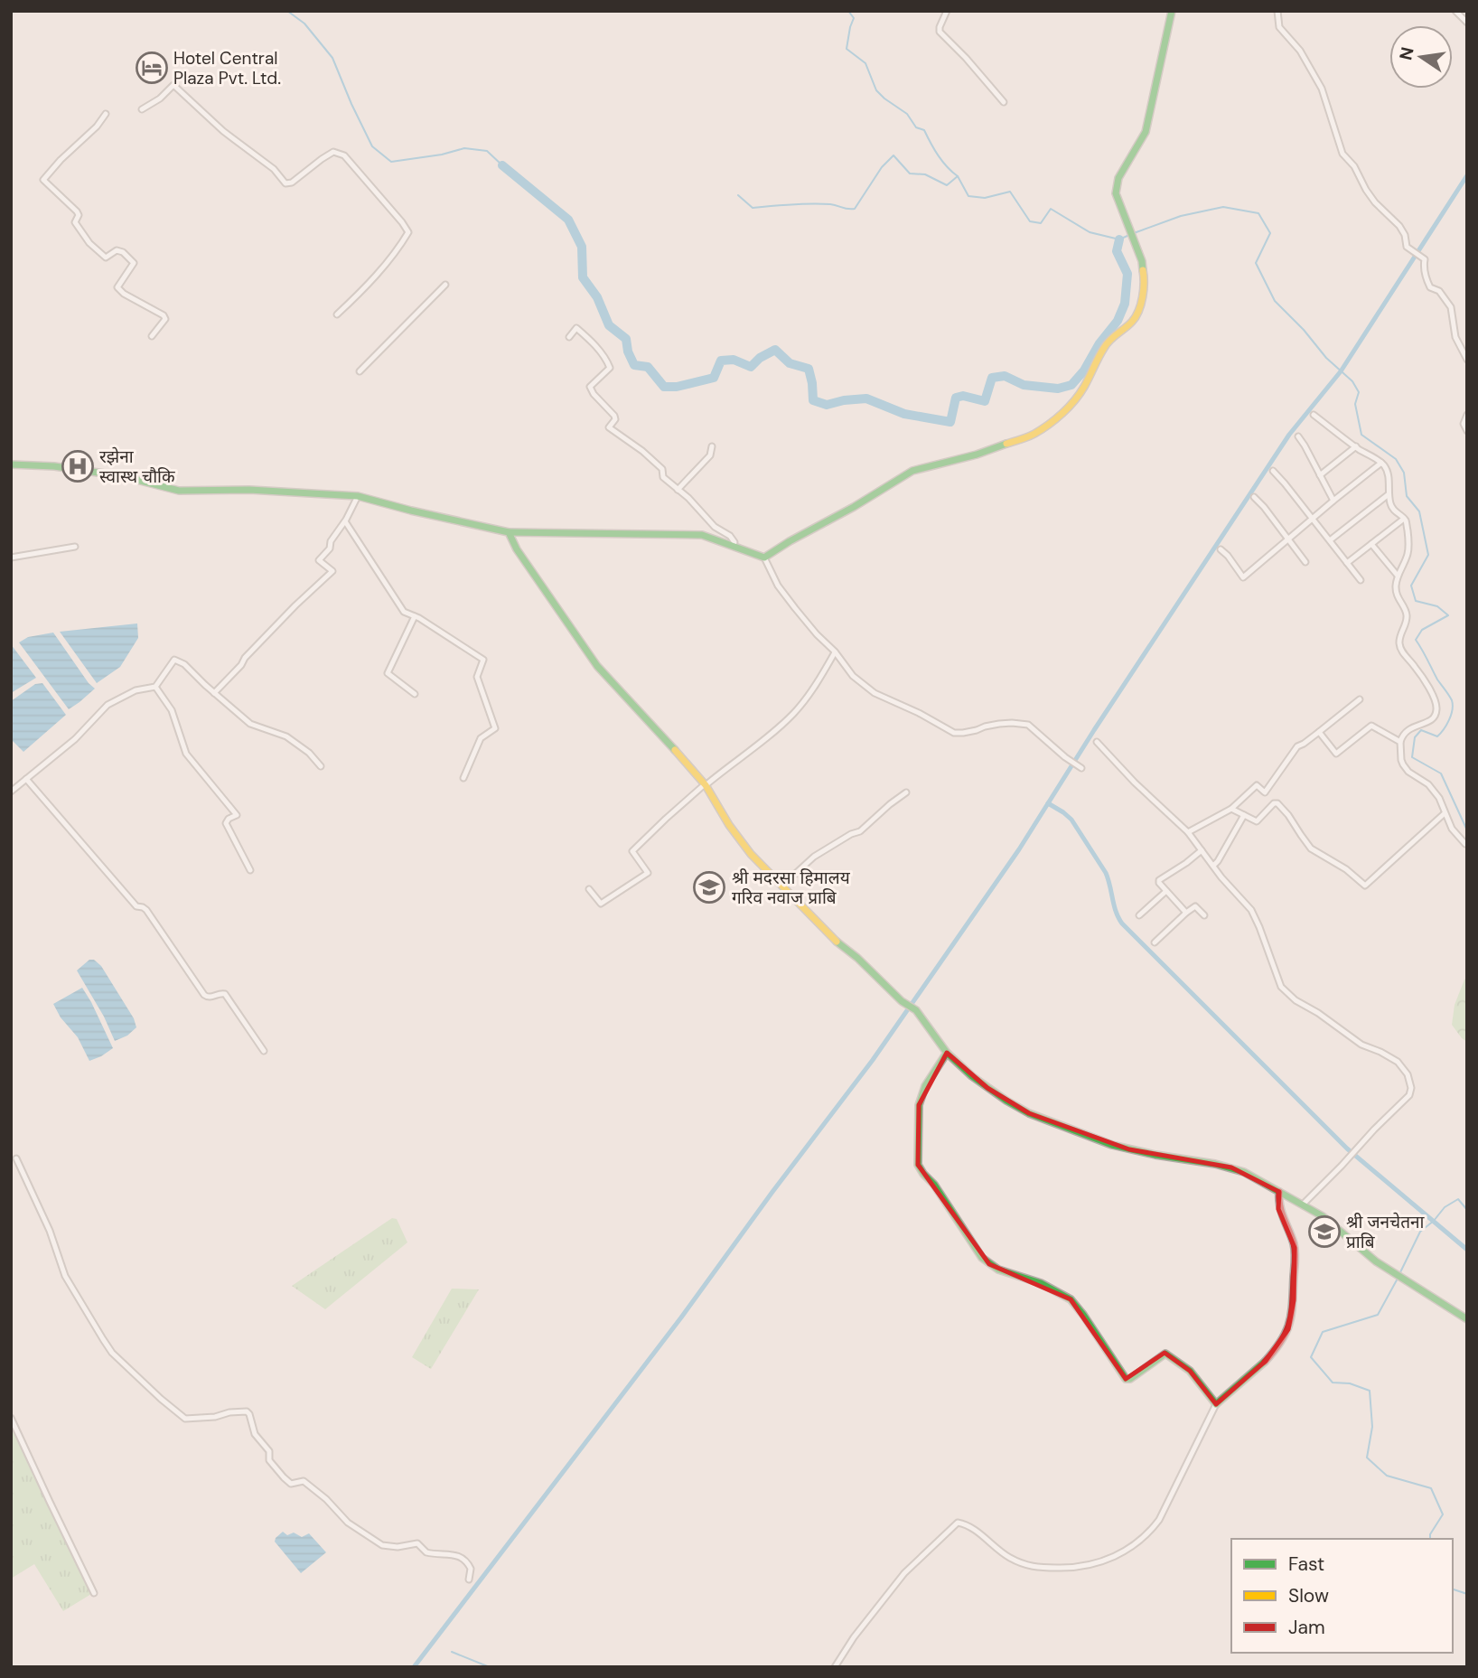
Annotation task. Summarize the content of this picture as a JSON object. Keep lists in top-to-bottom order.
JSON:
{
  "places": {
    "hotel": ["Hotel Central Plaza Pvt. Ltd."],
    "hospital": ["रझेना स्वास्थ चौकि"],
    "school or university": ["श्री मदरसा हिमालय गरिव नवाज प्राबि", "श्री जनचेतना प्राबि"]
  },
  "legend": ["Fast", "Slow", "Jam"],
  "north": "left"
}
